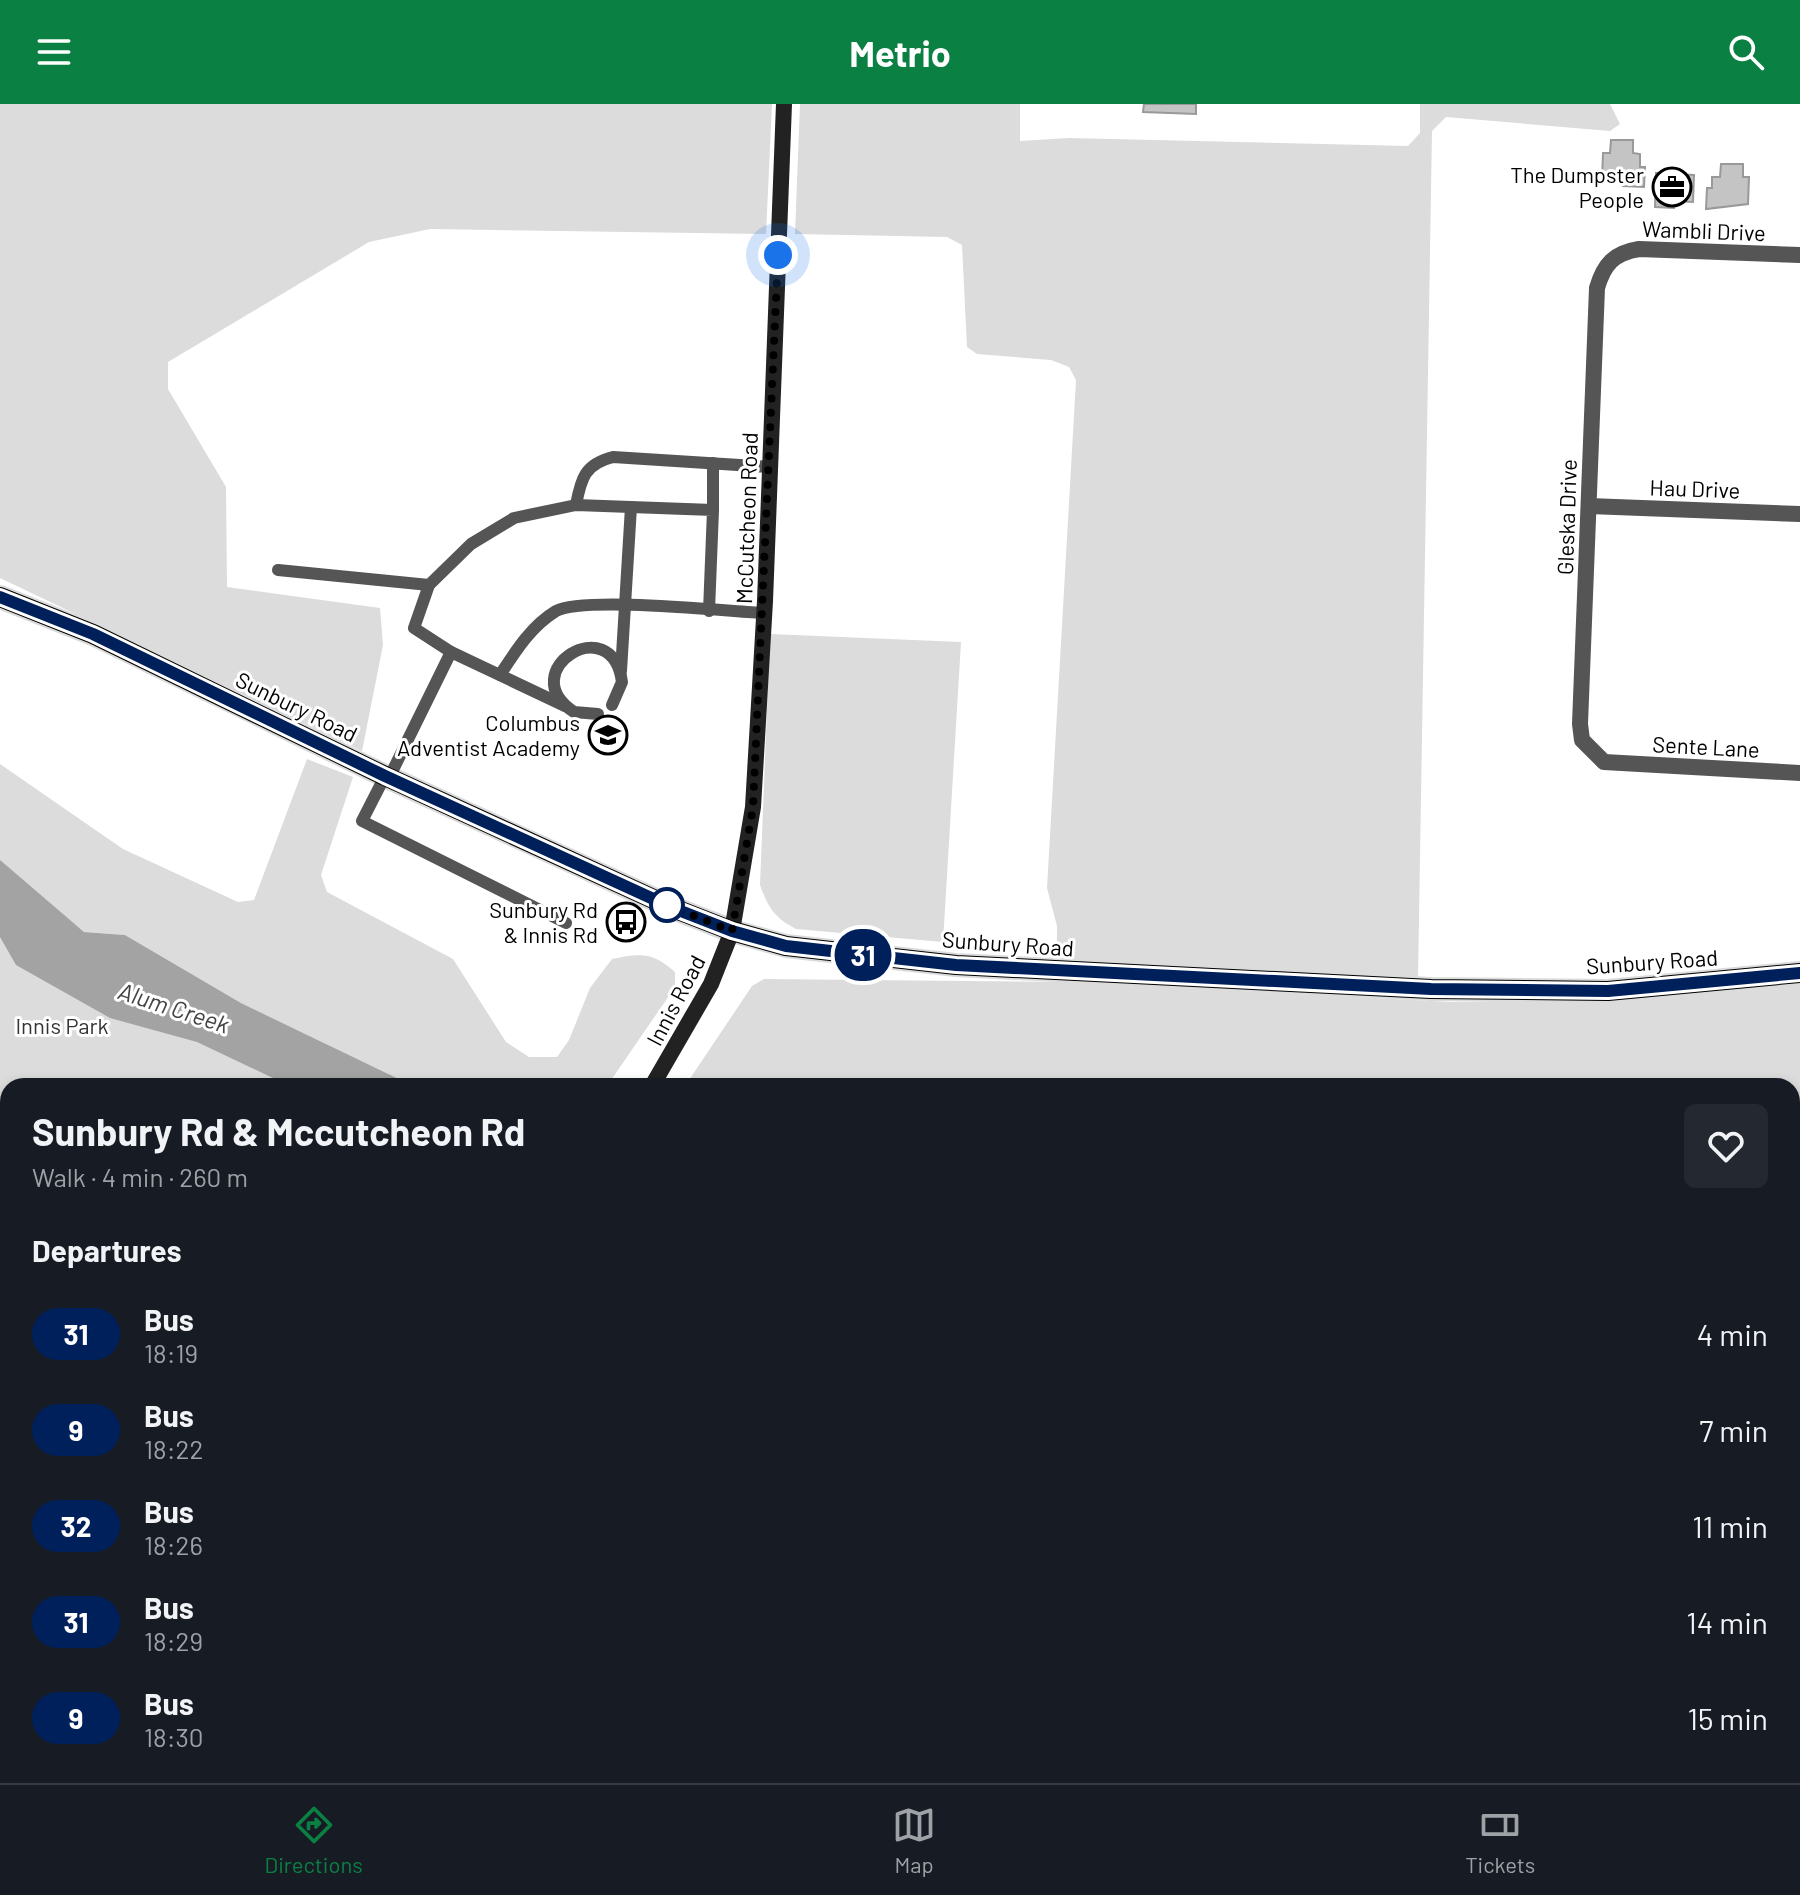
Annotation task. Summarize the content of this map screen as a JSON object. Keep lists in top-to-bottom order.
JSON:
{
  "streets": {
    "main road": ["McCutcheon Road", "Sunbury Road", "Innis Road"],
    "street": [
      "Wambli Drive",
      "Hau Drive",
      "Gleska Drive",
      "Sente Lane"
    ]
  },
  "crossings": [
    ["Wambli Drive", "Gleska Drive"],
    ["Hau Drive", "Gleska Drive"],
    ["Gleska Drive", "Sente Lane"],
    ["McCutcheon Road", "Sunbury Road"],
    ["McCutcheon Road", "Innis Road"],
    ["Sunbury Road", "Innis Road"]
  ],
  "water": ["Alum Creek"],
  "parks": ["Innis Park"],
  "places": {
    "office": ["The Dumpster People"],
    "school or university": ["Columbus Adventist Academy"],
    "bus stop": ["Sunbury Rd & Innis Rd"]
  },
  "lines": ["bus line 31"],
  "page": {
    "header": "Metrio",
    "on_map": "31",
    "heading": [
      ["Sunbury Rd & Mccutcheon Rd", "Walk · 4 min · 260 m"],
      "Departures"
    ],
    "list": [
      {
        "mark": "31",
        "name": "Bus",
        "note": "18:19",
        "value": "4 min"
      },
      {
        "mark": "9",
        "name": "Bus",
        "note": "18:22",
        "value": "7 min"
      },
      {
        "mark": "32",
        "name": "Bus",
        "note": "18:26",
        "value": "11 min"
      },
      {
        "mark": "31",
        "name": "Bus",
        "note": "18:29",
        "value": "14 min"
      },
      {
        "mark": "9",
        "name": "Bus",
        "note": "18:30",
        "value": "15 min"
      }
    ],
    "tabs": ["Directions", "Map", "Tickets"]
  }
}
